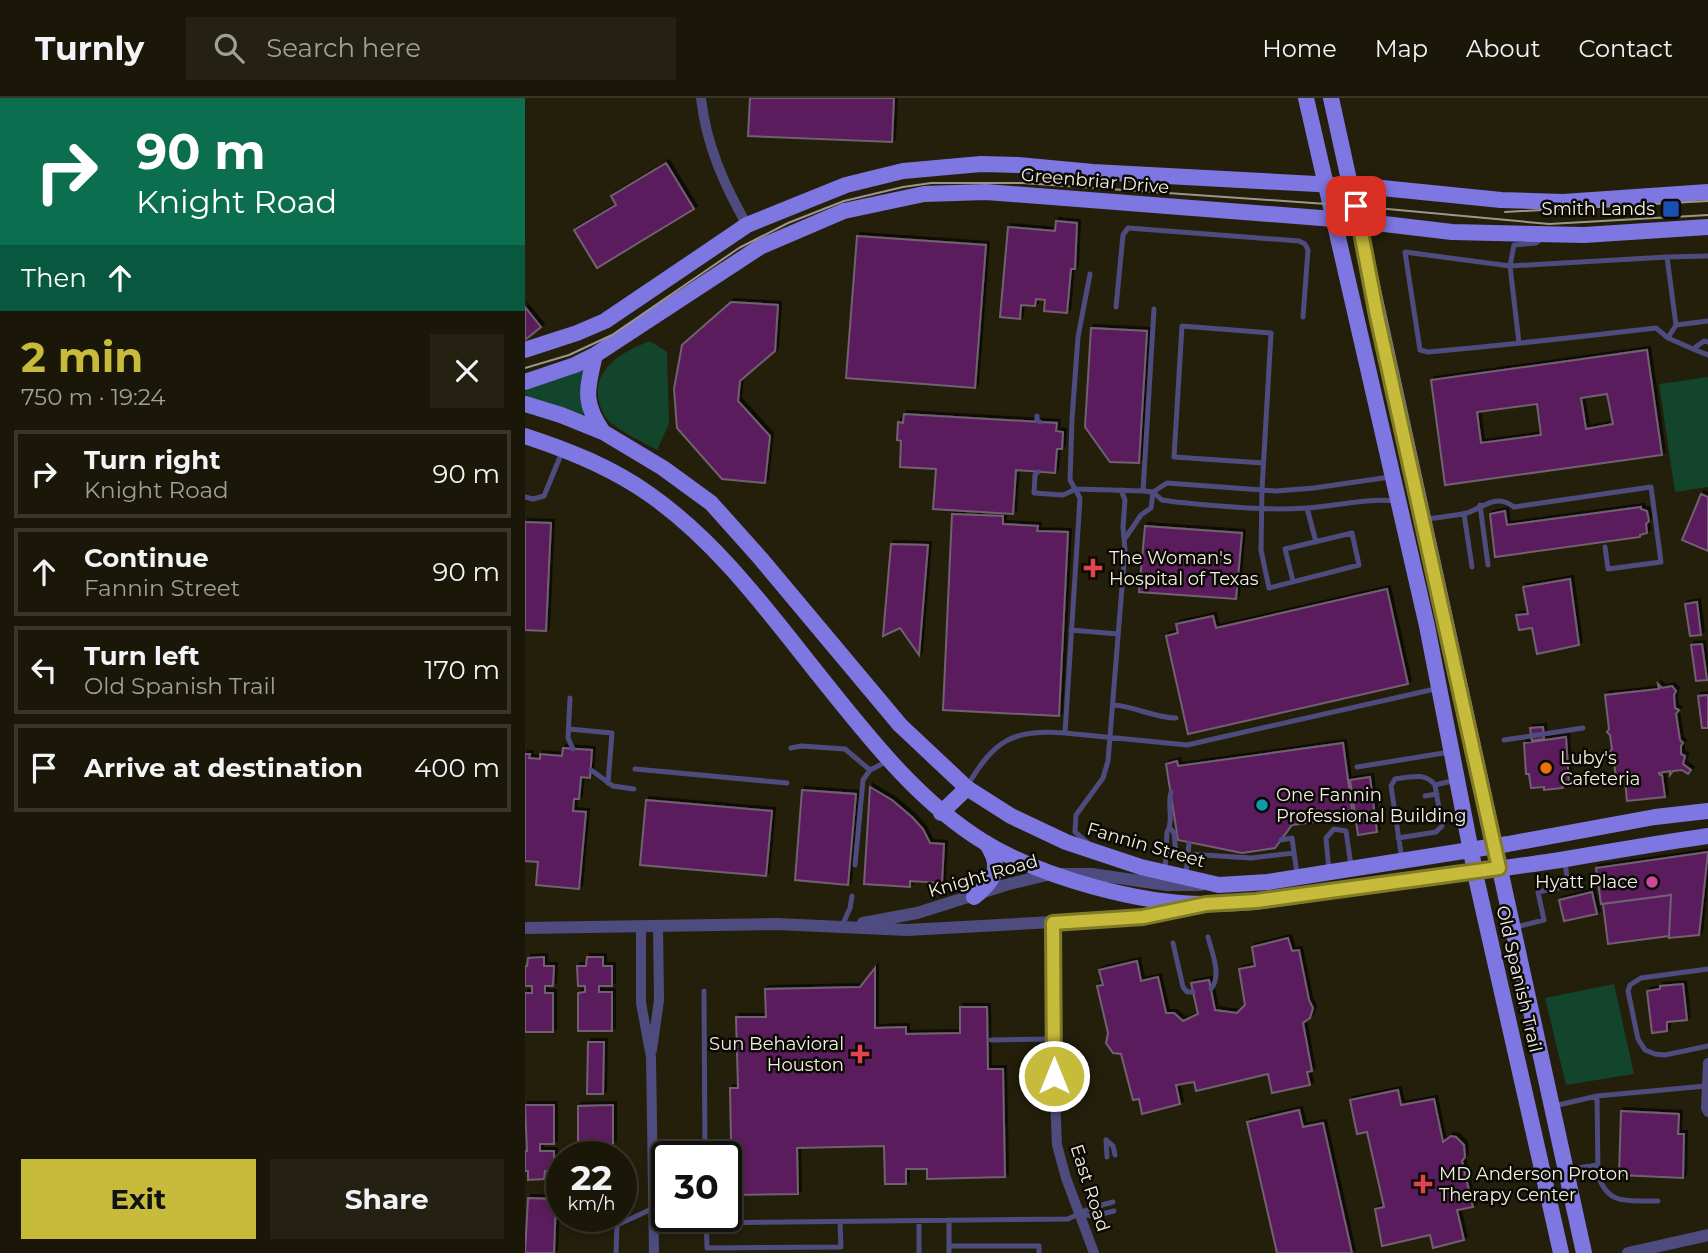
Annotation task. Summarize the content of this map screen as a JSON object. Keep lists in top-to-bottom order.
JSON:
{
  "streets": {
    "main road": ["Greenbriar Drive", "Fannin Street", "Old Spanish Trail"],
    "street": ["Knight Road", "East Road"]
  },
  "crossings": [
    ["Greenbriar Drive", "Old Spanish Trail"],
    ["Fannin Street", "Knight Road"],
    ["Fannin Street", "Old Spanish Trail"],
    ["Knight Road", "East Road"]
  ],
  "places": {
    "transit": ["Smith Lands"],
    "health": ["The Woman's Hospital of Texas", "Sun Behavioral Houston", "MD Anderson Proton Therapy Center"],
    "other": ["Luby's Cafeteria", "One Fannin Professional Building", "Hyatt Place"]
  },
  "page": {
    "header": "Turnly",
    "search": "Search here",
    "nav": [
      "Home",
      "Map",
      "About",
      "Contact"
    ],
    "turn": ["90 m", "Knight Road"],
    "then": "Then",
    "heading": ["2 min", "750 m · 19:24"],
    "list": [
      {
        "name": "Turn right",
        "note": "Knight Road",
        "value": "90 m"
      },
      {
        "name": "Continue",
        "note": "Fannin Street",
        "value": "90 m"
      },
      {
        "name": "Turn left",
        "note": "Old Spanish Trail",
        "value": "170 m"
      },
      {
        "name": "Arrive at destination",
        "value": "400 m"
      }
    ],
    "speed": "22 km/h",
    "limit": "30",
    "buttons": ["Exit", "Share"]
  }
}
